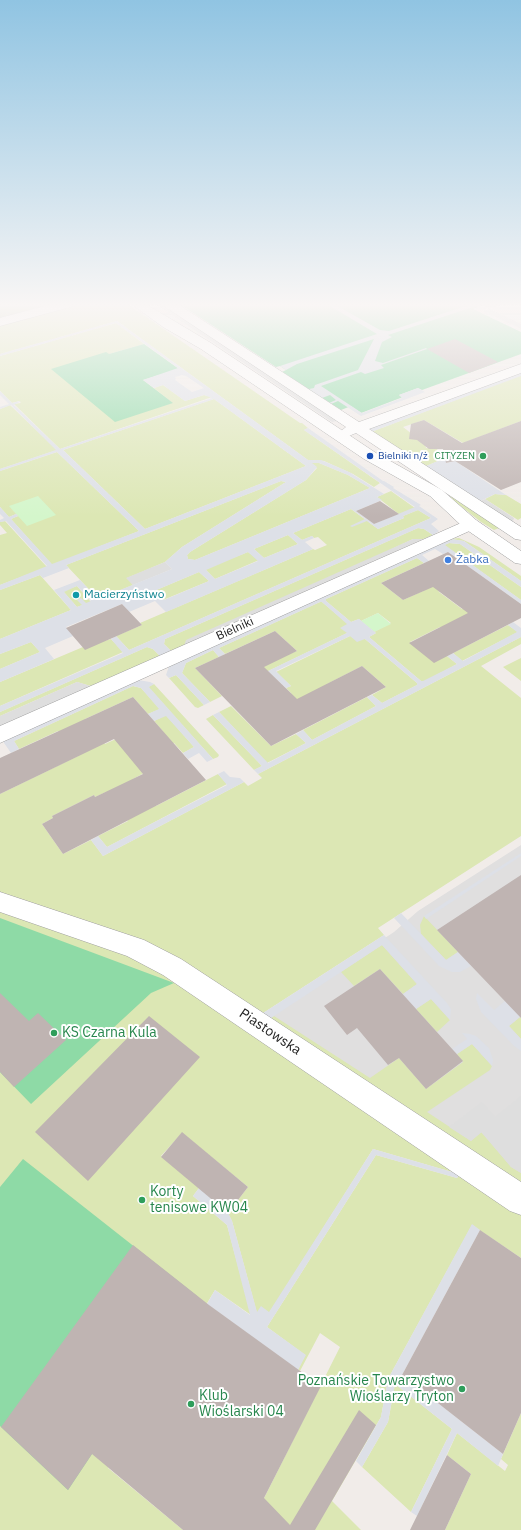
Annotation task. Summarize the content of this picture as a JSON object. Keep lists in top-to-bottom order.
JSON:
{
  "streets": {
    "street": ["Bielniki", "Piastowska"]
  },
  "places": [
    "Bielniki n/ż",
    "CITYZEN",
    "Żabka",
    "Macierzyństwo",
    "KS Czarna Kula",
    "Korty tenisowe KW04",
    "Poznańskie Towarzystwo Wioślarzy Tryton",
    "Klub Wioślarski 04"
  ]
}
